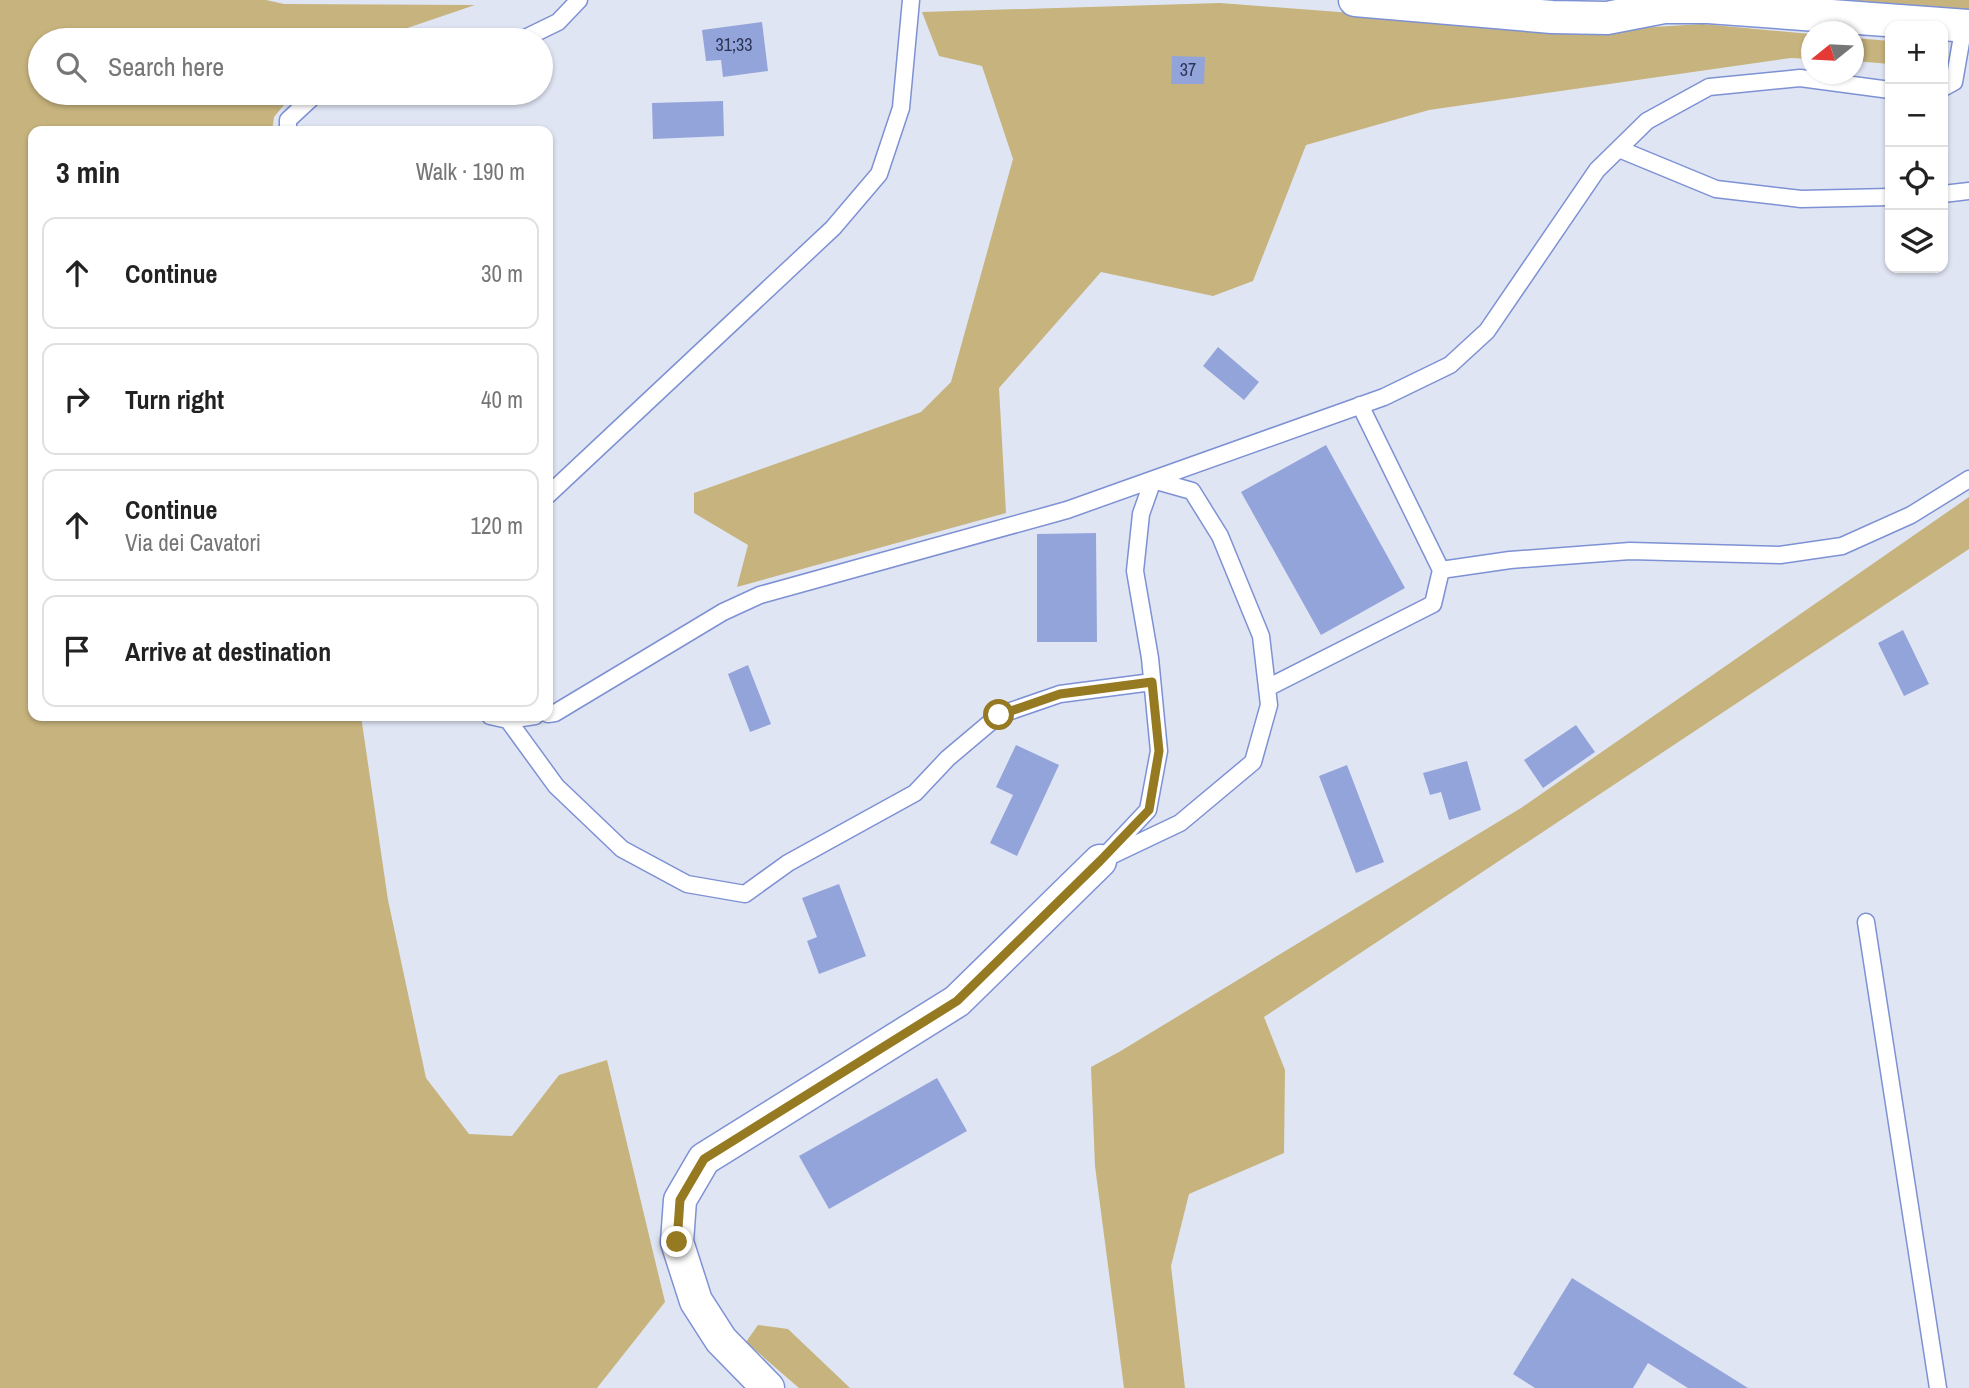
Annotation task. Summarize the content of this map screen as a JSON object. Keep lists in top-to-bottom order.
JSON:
{
  "house_numbers": ["31;33", "37"],
  "north": "left",
  "page": {
    "map_buttons": ["+", "−"],
    "search": "Search here",
    "heading": ["3 min", "Walk · 190 m"],
    "list": [
      ["Continue", "30 m"],
      ["Turn right", "40 m"],
      ["Continue", "Via dei Cavatori", "120 m"],
      "Arrive at destination"
    ]
  }
}
